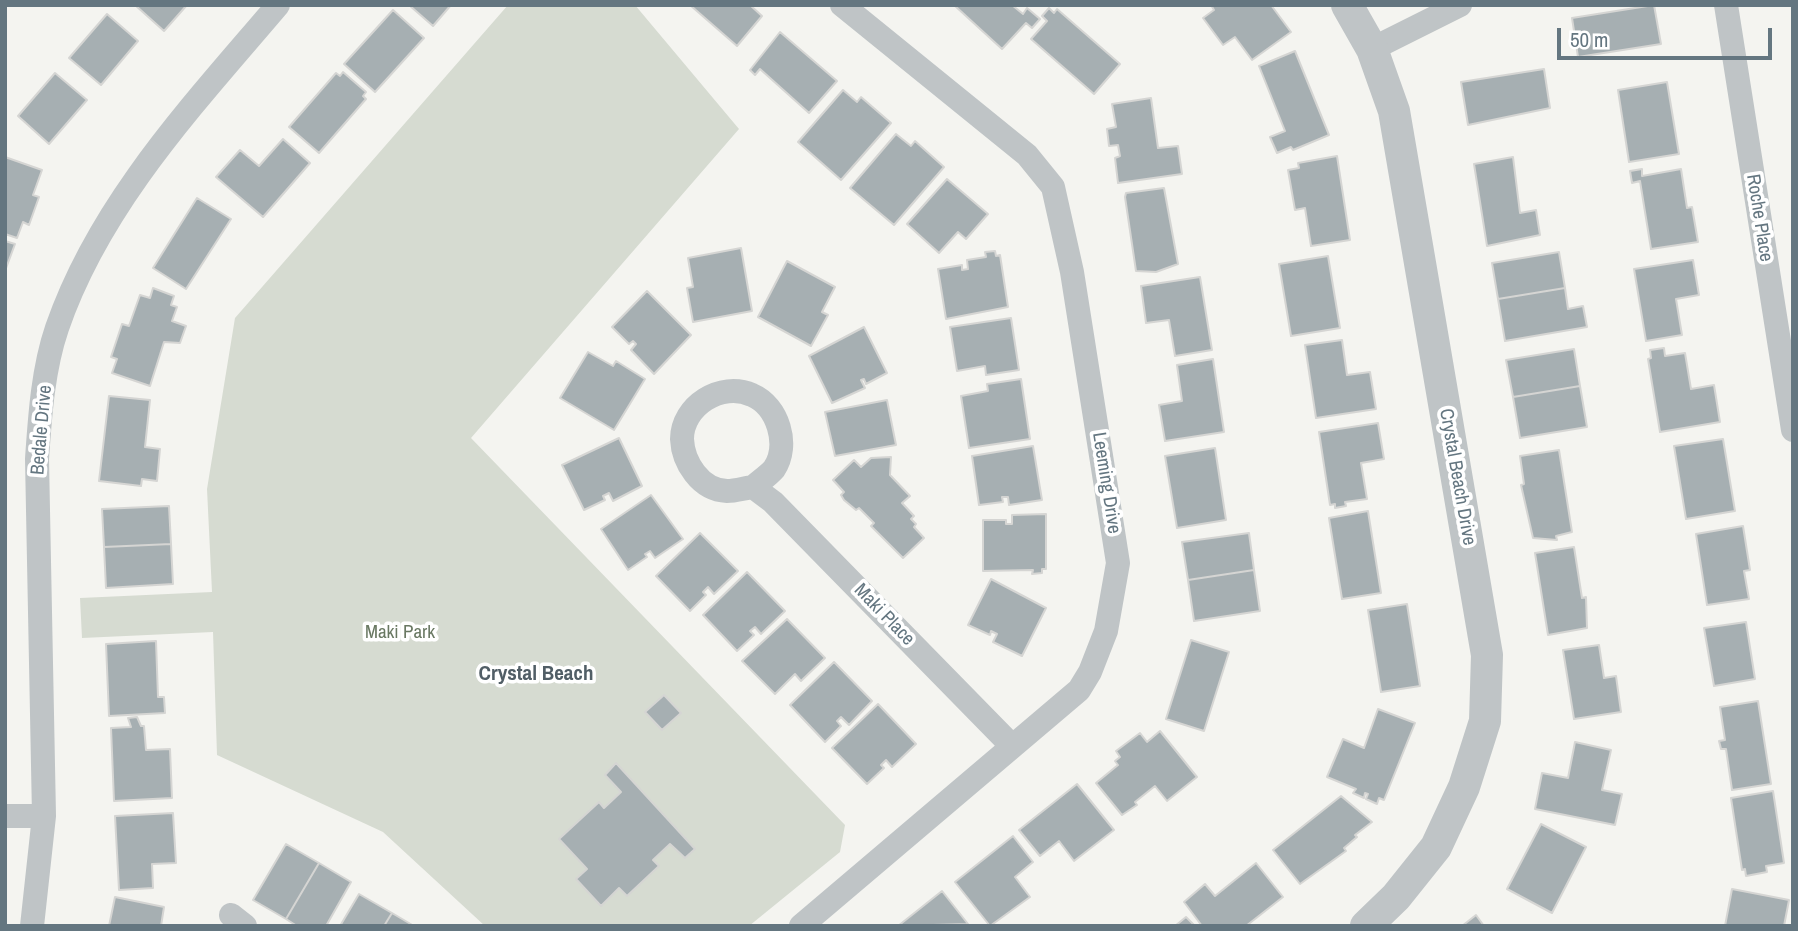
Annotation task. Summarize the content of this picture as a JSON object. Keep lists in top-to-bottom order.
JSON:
{
  "streets": {
    "street": [
      "Roche Place",
      "Bedale Drive",
      "Crystal Beach Drive",
      "Leeming Drive",
      "Maki Place"
    ]
  },
  "crossings": [
    ["Leeming Drive", "Maki Place"]
  ],
  "districts": ["Crystal Beach"],
  "parks": ["Maki Park"],
  "scale_bar": "50 m"
}
